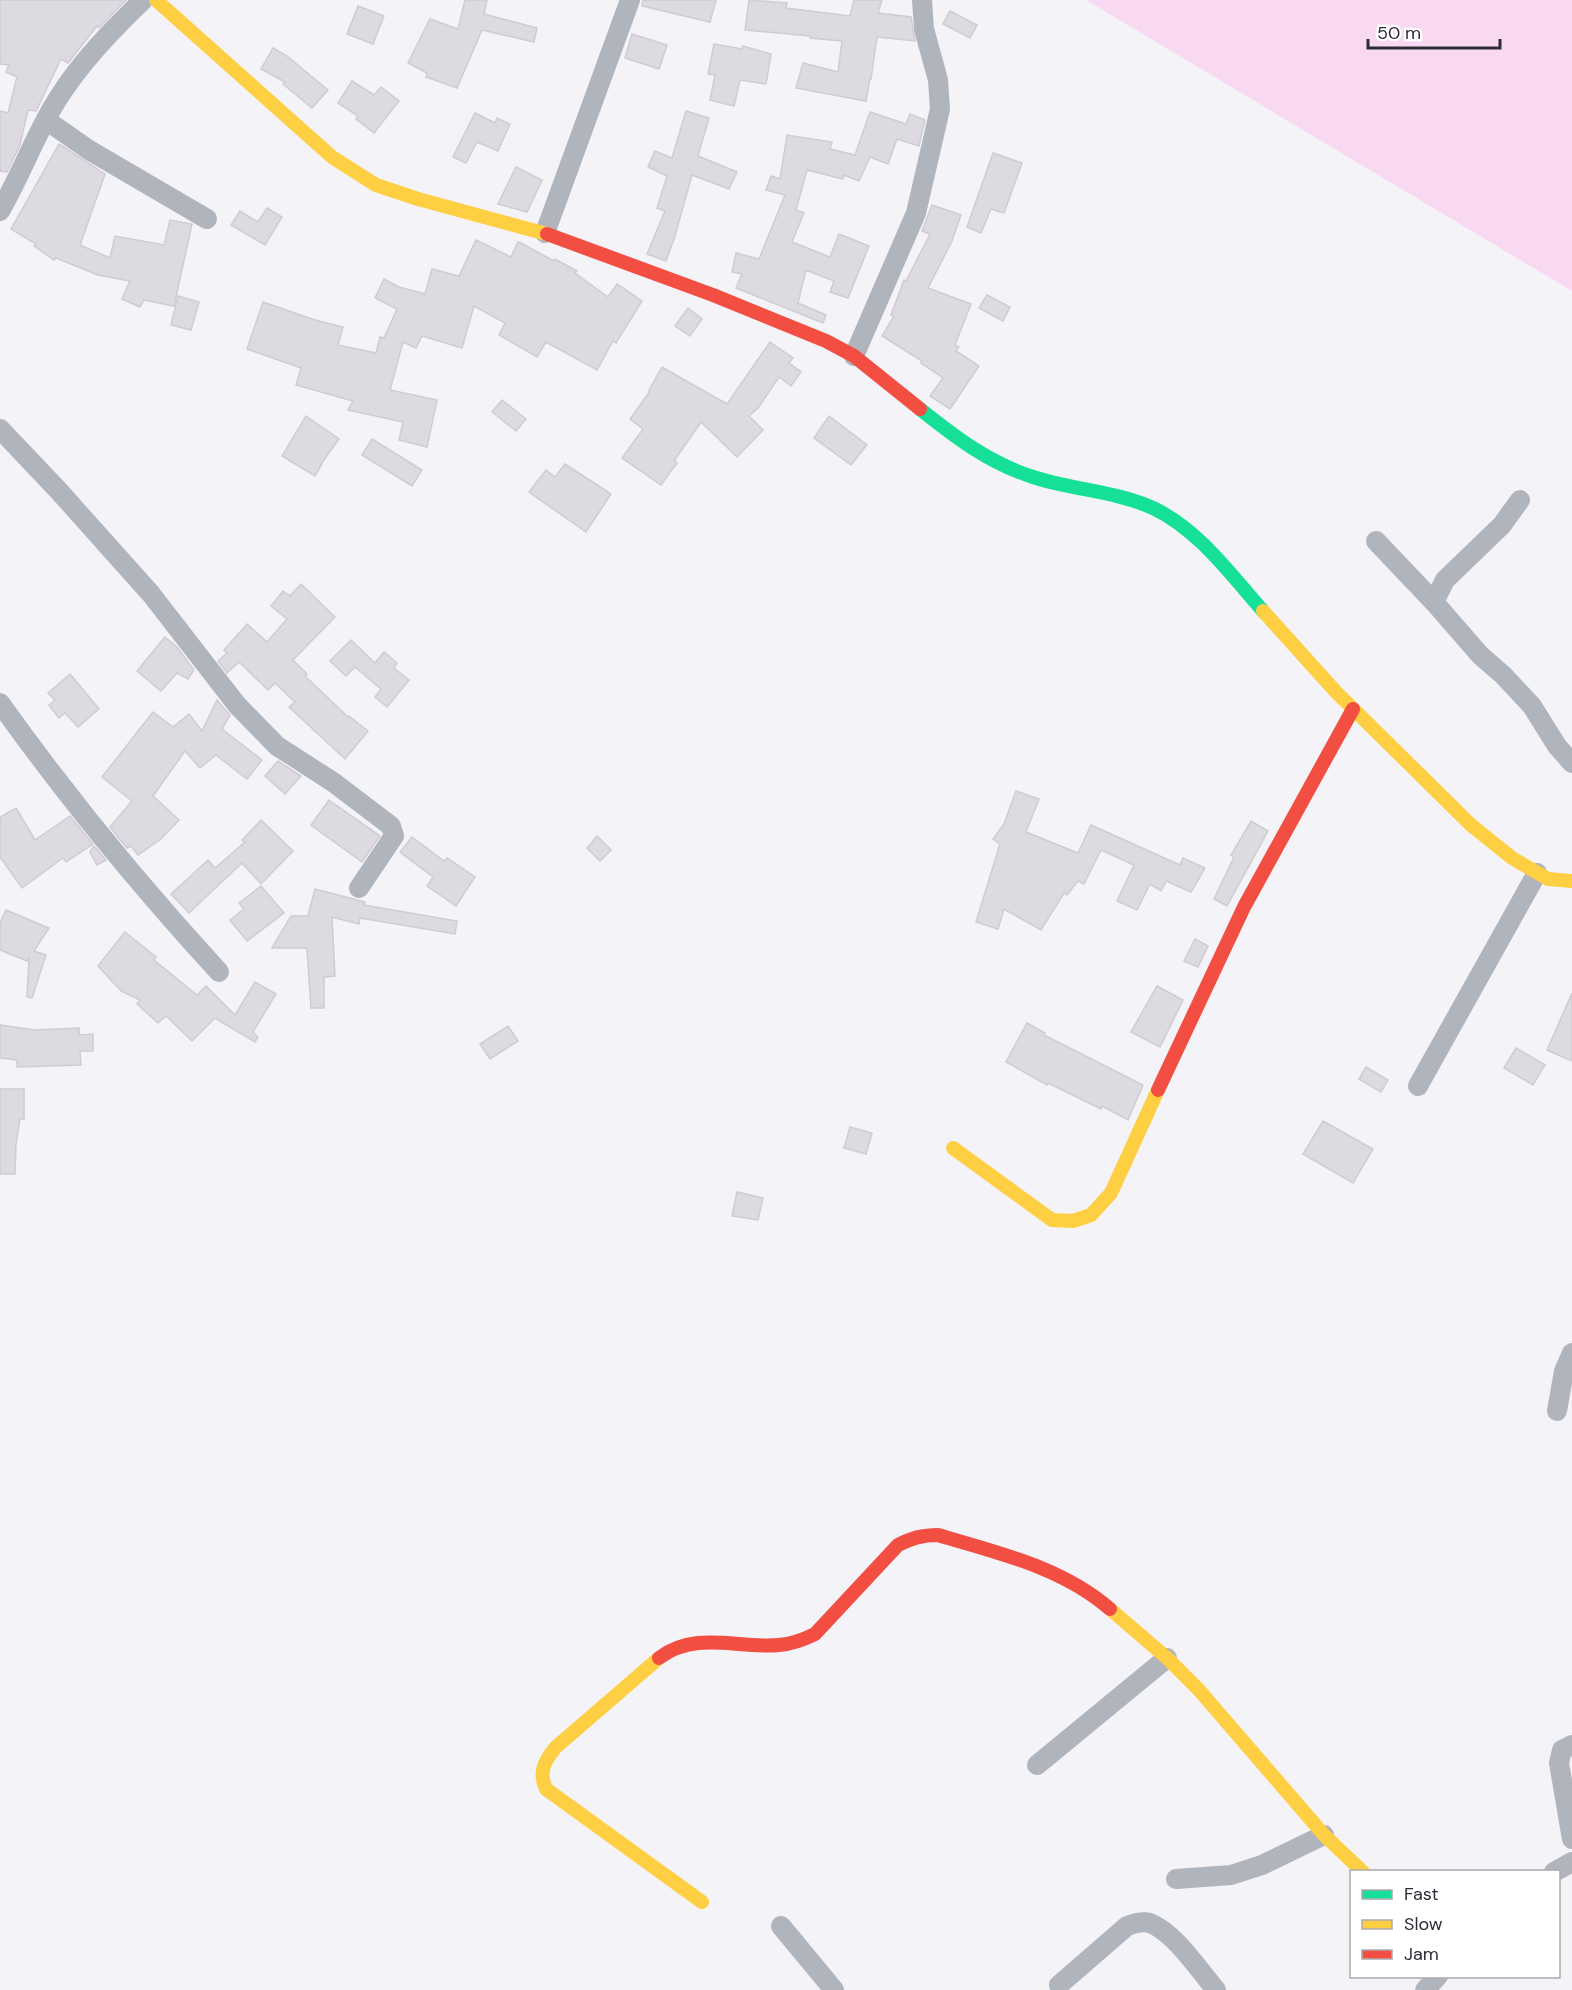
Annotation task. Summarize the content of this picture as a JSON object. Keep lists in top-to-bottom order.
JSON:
{
  "legend": ["Fast", "Slow", "Jam"],
  "scale_bar": "50 m"
}
